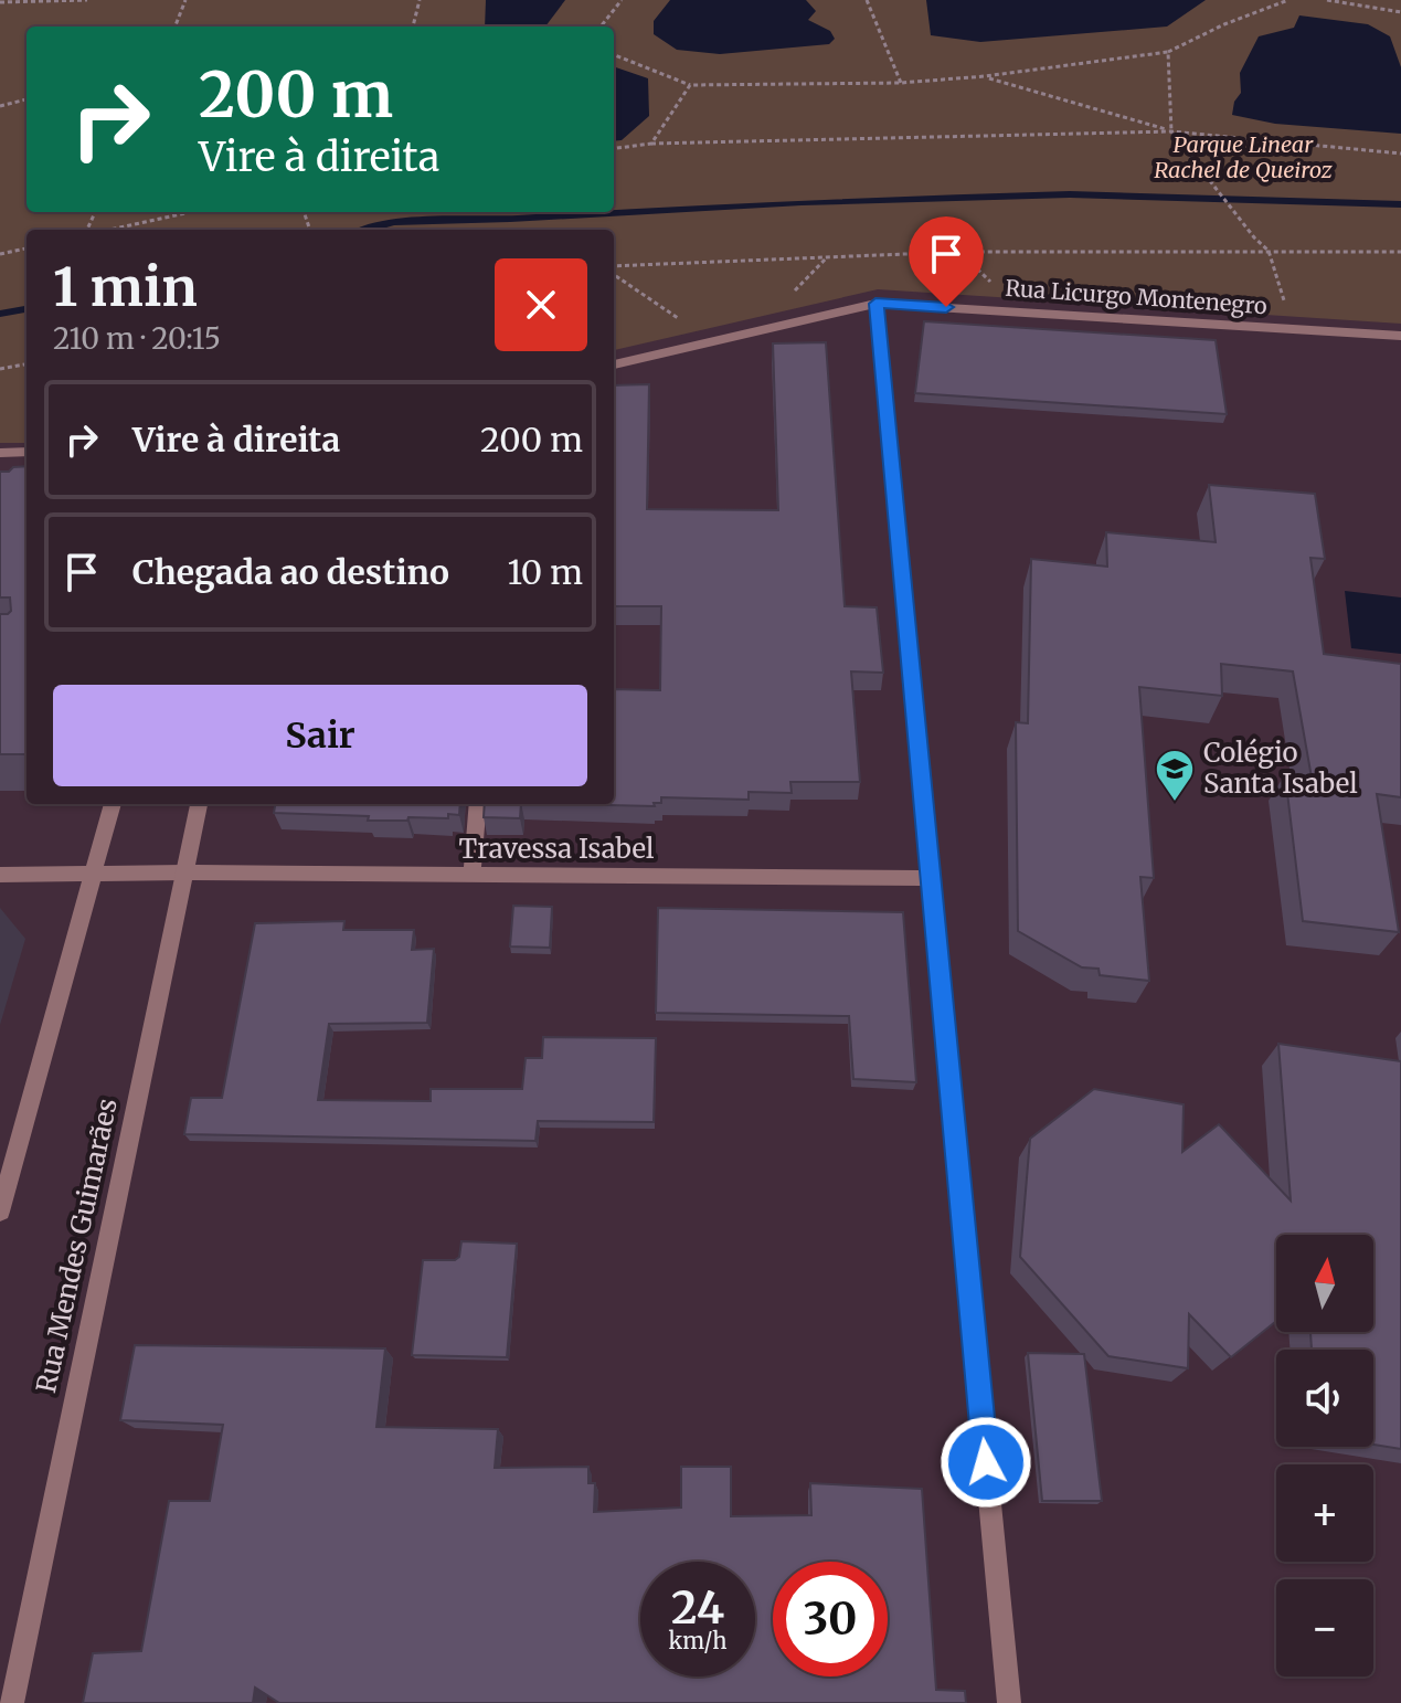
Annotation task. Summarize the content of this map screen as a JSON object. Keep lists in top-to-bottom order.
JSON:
{
  "streets": {
    "street": ["Rua Licurgo Montenegro", "Travessa Isabel", "Rua Mendes Guimarães"]
  },
  "crossings": [
    ["Travessa Isabel", "Rua Mendes Guimarães"]
  ],
  "parks": ["Parque Linear Rachel de Queiroz"],
  "places": {
    "school or university": ["Colégio Santa Isabel"]
  },
  "north": "top",
  "page": {
    "turn": ["200 m", "Vire à direita"],
    "heading": ["1 min", "210 m · 20:15"],
    "list": [
      {
        "name": "Vire à direita",
        "value": "200 m"
      },
      {
        "name": "Chegada ao destino",
        "value": "10 m"
      }
    ],
    "buttons": "Sair",
    "map_buttons": ["+", "−"],
    "speed": "24 km/h",
    "limit": "30"
  }
}
